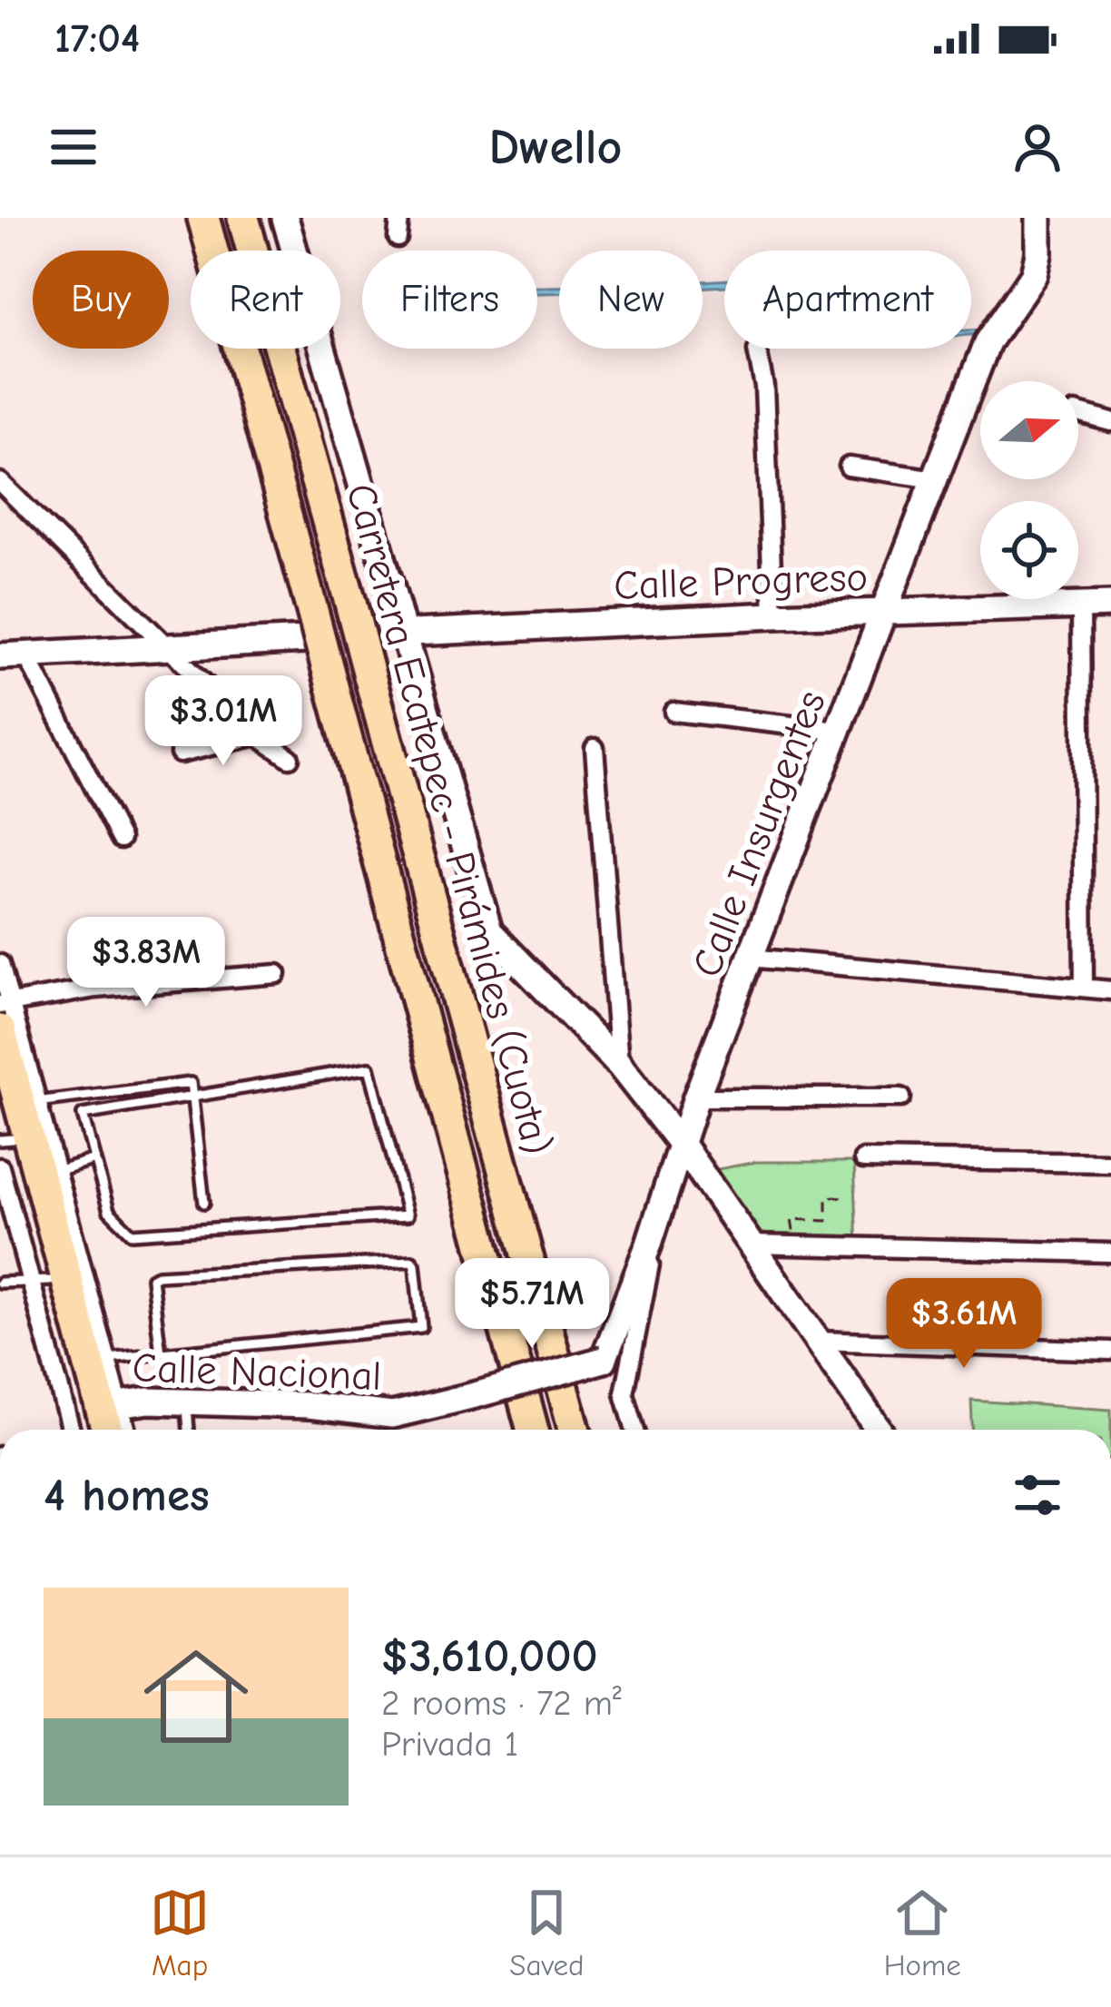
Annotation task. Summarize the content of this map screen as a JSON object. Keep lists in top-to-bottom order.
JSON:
{
  "streets": {
    "highway": ["Carretera Ecatepec - Pirámides (Cuota)"],
    "street": ["Calle Progreso", "Calle Insurgentes", "Calle Nacional"]
  },
  "crossings": [
    ["Calle Progreso", "Calle Insurgentes"],
    ["Calle Insurgentes", "Calle Nacional"]
  ],
  "north": "right",
  "page": {
    "status": "17:04",
    "header": "Dwello",
    "chip": [
      "Buy",
      "Rent",
      "Filters",
      "New",
      "Apartment"
    ],
    "price": [
      "$3.01M",
      "$3.83M",
      "$5.71M",
      "$3.61M"
    ],
    "heading": "4 homes",
    "list": [
      {
        "name": "$3,610,000",
        "note": "2 rooms · 72 m² · Privada 1"
      }
    ],
    "tabs": ["Map", "Saved", "Home"]
  }
}
